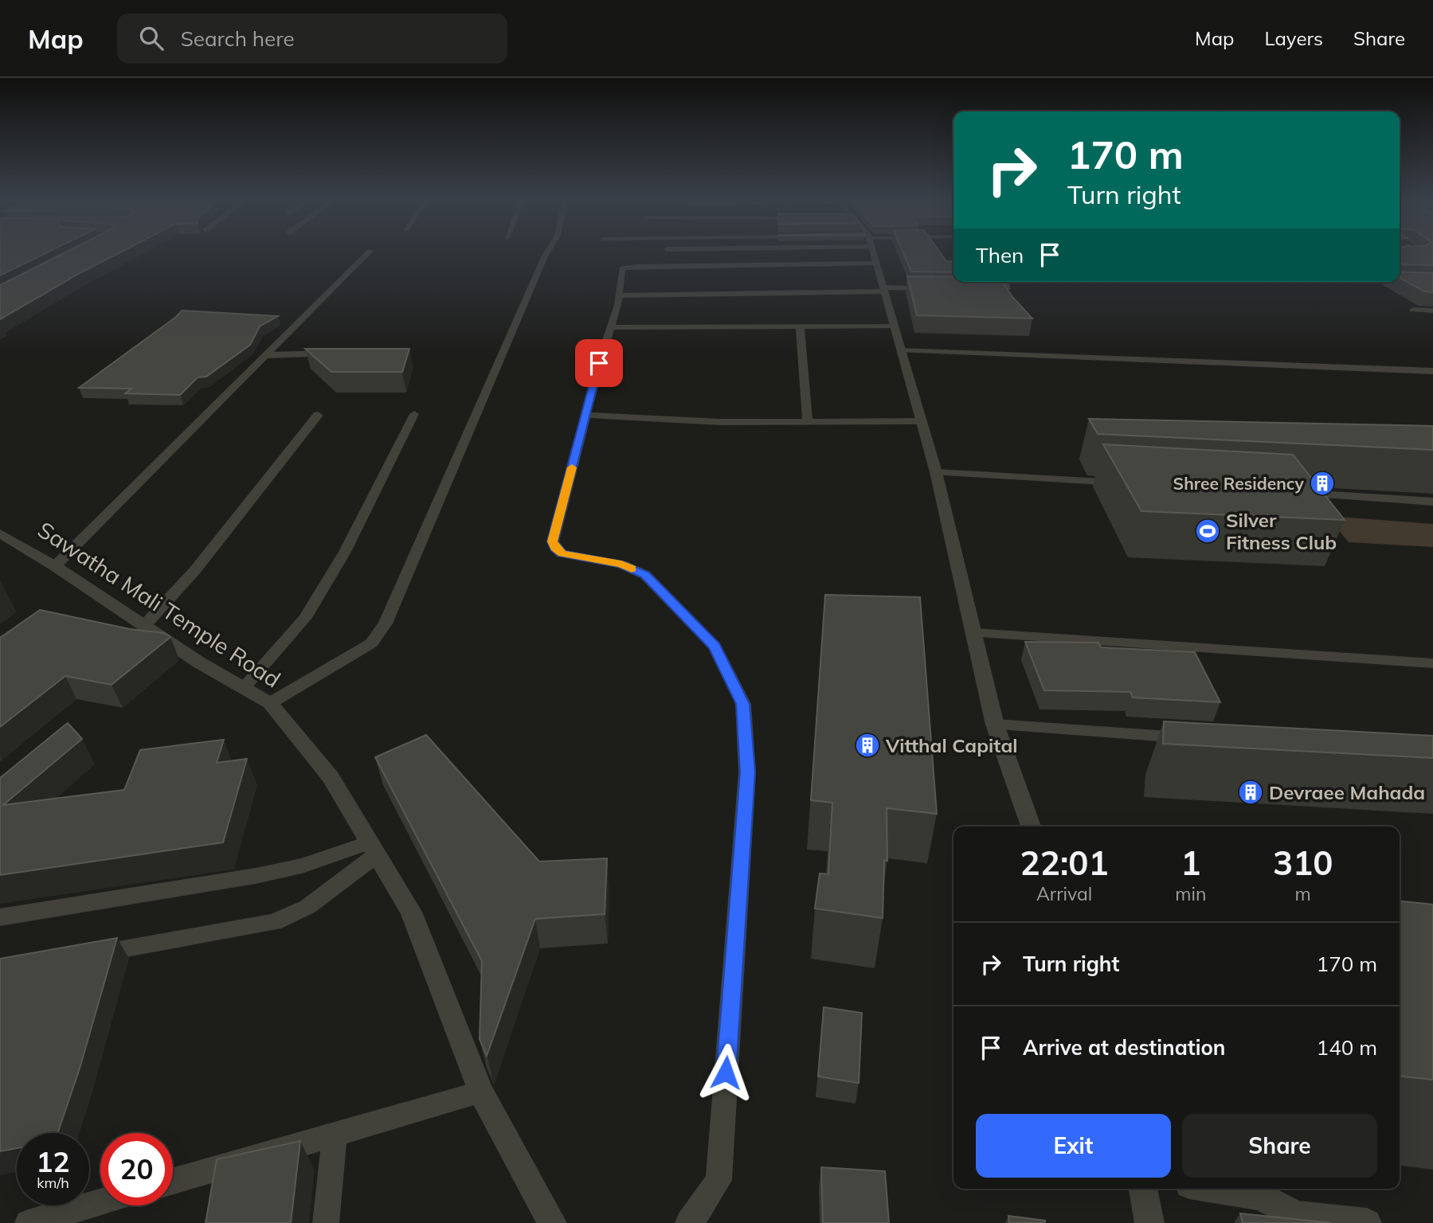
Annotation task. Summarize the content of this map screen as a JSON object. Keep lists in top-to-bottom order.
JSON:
{
  "streets": {
    "street": ["Sawatha Mali Temple Road"]
  },
  "places": {
    "building": ["Shree Residency", "Vitthal Capital", "Devraee Mahada"],
    "sports": ["Silver Fitness Club"]
  },
  "page": {
    "header": "Map",
    "search": "Search here",
    "nav": ["Map", "Layers", "Share"],
    "turn": ["170 m", "Turn right"],
    "then": "Then",
    "eta": [
      "22:01",
      "Arrival",
      "1",
      "min",
      "310",
      "m"
    ],
    "list": [
      {
        "name": "Turn right",
        "value": "170 m"
      },
      {
        "name": "Arrive at destination",
        "value": "140 m"
      }
    ],
    "buttons": ["Exit", "Share"],
    "speed": "12 km/h",
    "limit": "20"
  }
}
